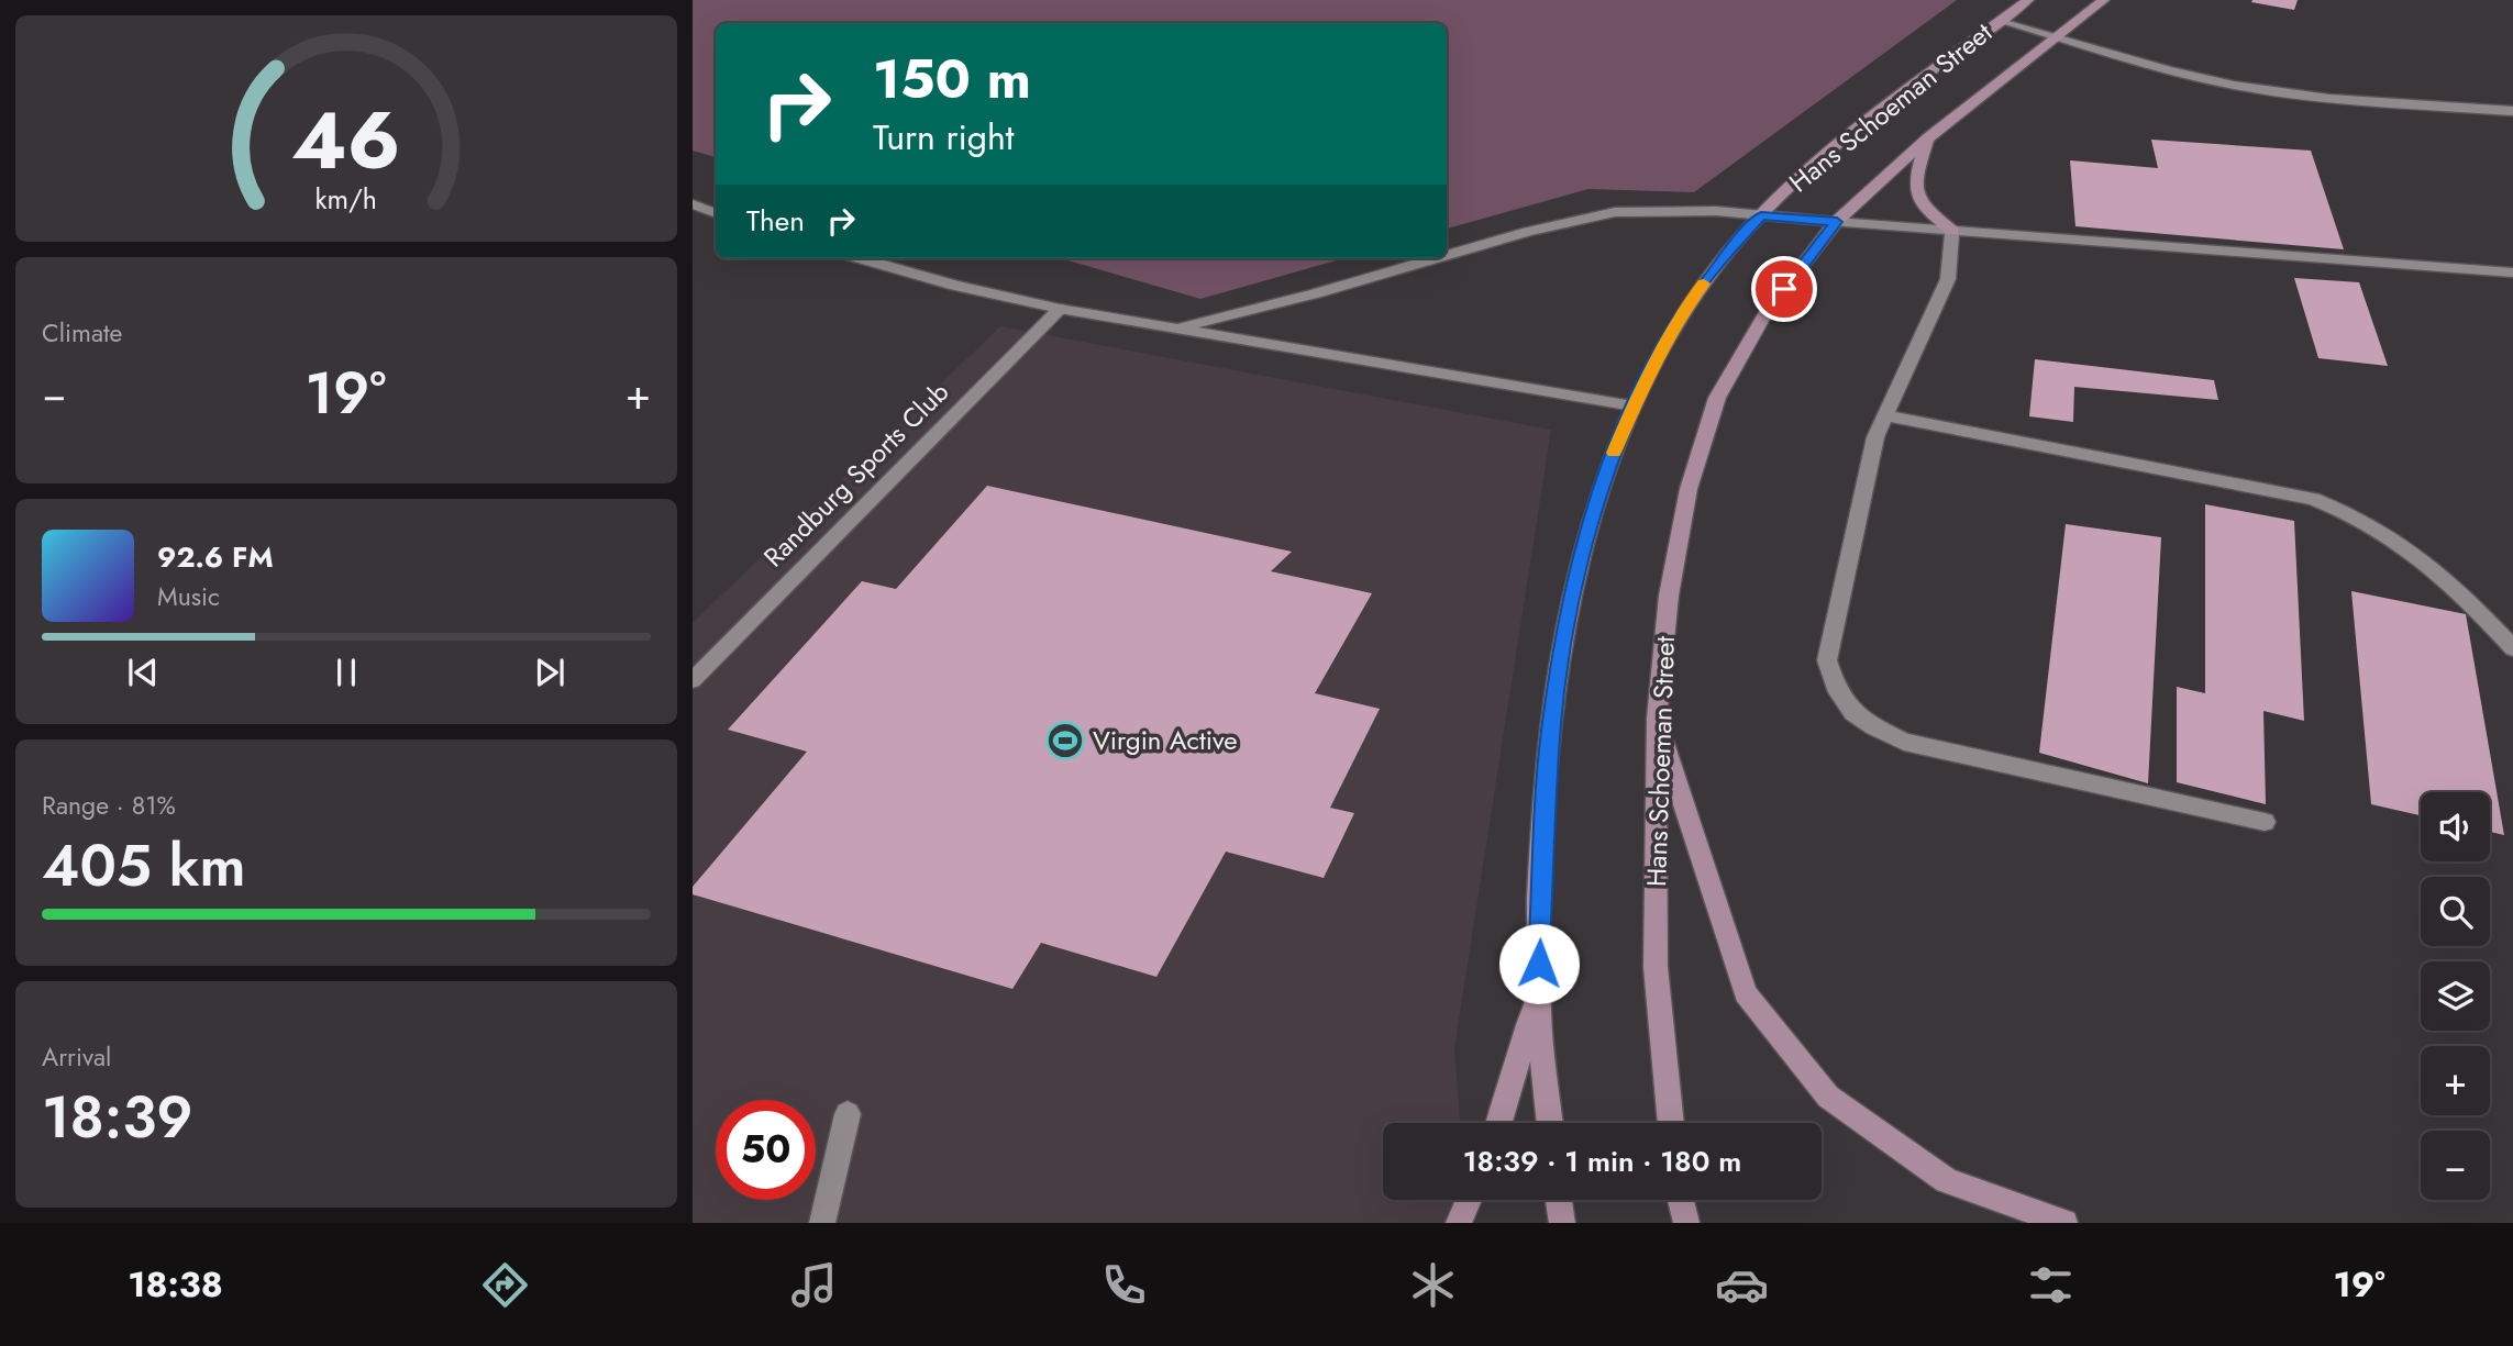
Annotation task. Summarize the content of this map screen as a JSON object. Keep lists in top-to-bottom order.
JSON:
{
  "streets": {
    "main road": ["Hans Schoeman Street"],
    "street": ["Randburg Sports Club"]
  },
  "places": {
    "sports": ["Virgin Active"]
  },
  "page": {
    "turn": ["150 m", "Turn right"],
    "then": "Then",
    "tile": [
      "Climate",
      ["Range · 81%", "405 km"],
      ["Arrival", "18:39"]
    ],
    "heat": ["−", "19°", "+"],
    "song": ["92.6 FM", "Music"],
    "map_buttons": ["+", "−"],
    "limit": "50",
    "trip": "18:39 · 1 min · 180 m",
    "tabs": ["18:38", "19°"],
    "gauge": ["46", "km/h"]
  }
}
